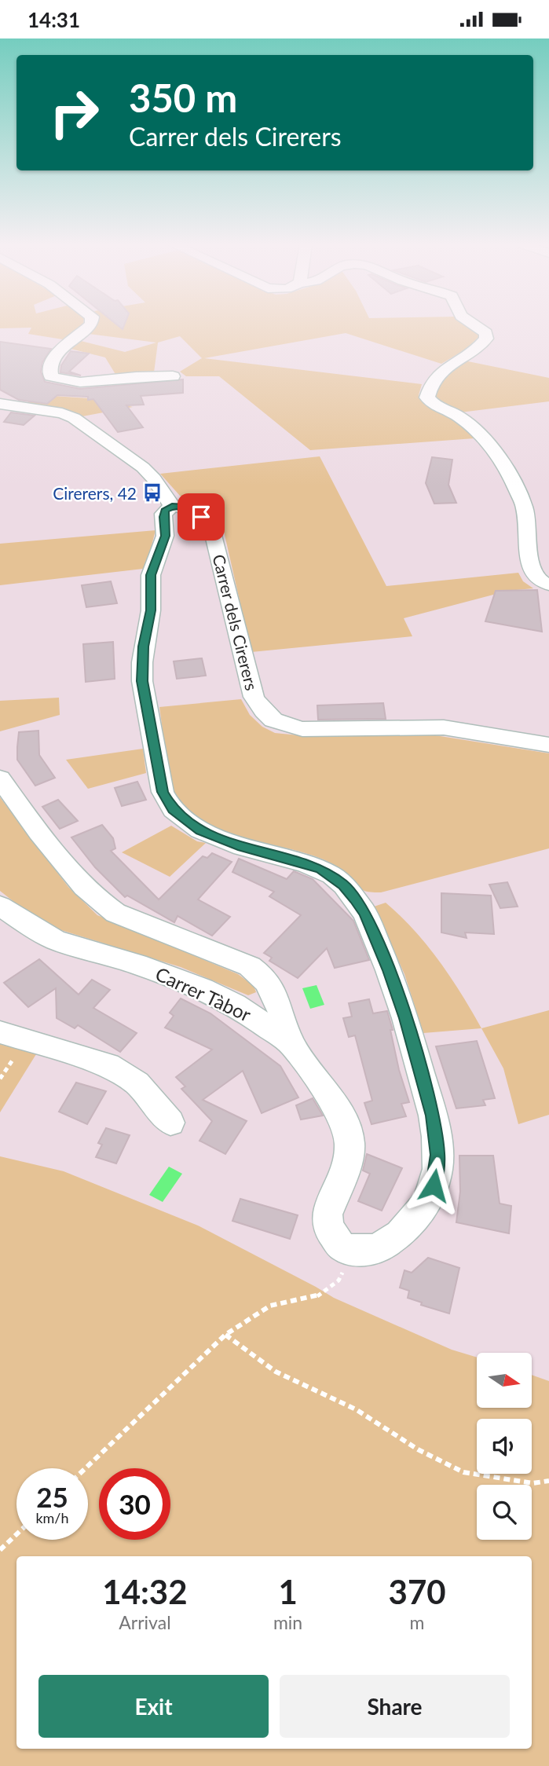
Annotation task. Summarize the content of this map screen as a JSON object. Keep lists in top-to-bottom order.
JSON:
{
  "streets": {
    "street": ["Carrer dels Cirerers", "Carrer Tàbor"]
  },
  "places": {
    "bus stop": ["Cirerers, 42"]
  },
  "north": "right",
  "page": {
    "status": "14:31",
    "turn": ["350 m", "Carrer dels Cirerers"],
    "speed": "25 km/h",
    "limit": "30",
    "eta": [
      "14:32",
      "Arrival",
      "1",
      "min",
      "370",
      "m"
    ],
    "buttons": ["Exit", "Share"]
  }
}
